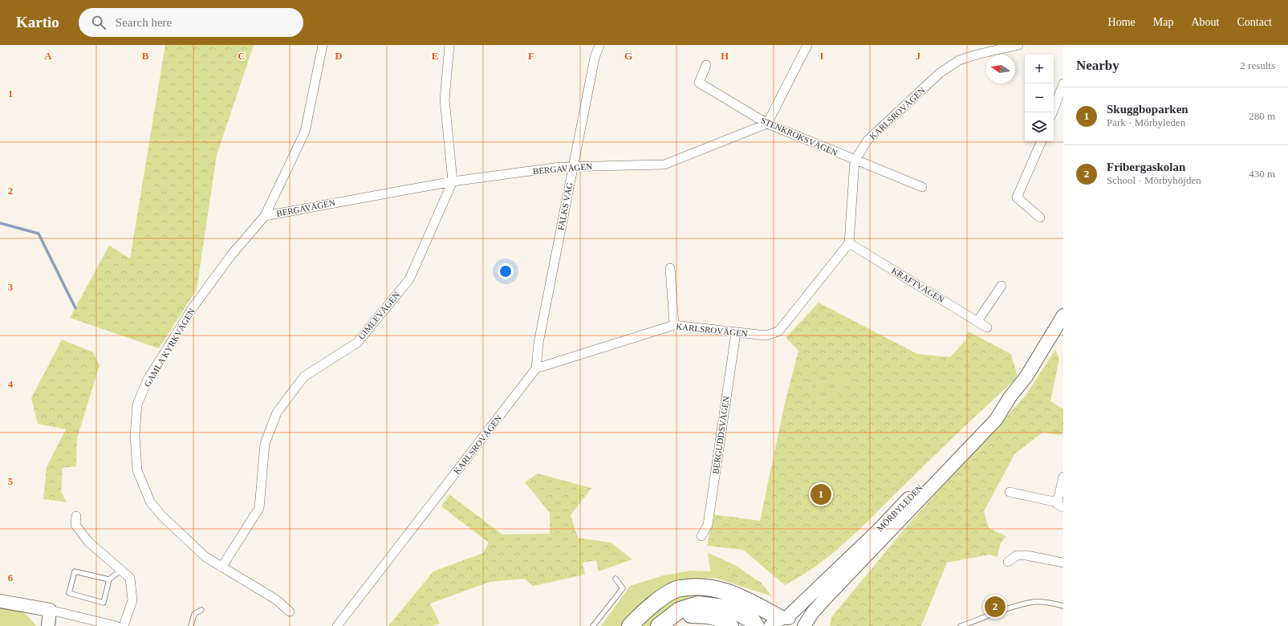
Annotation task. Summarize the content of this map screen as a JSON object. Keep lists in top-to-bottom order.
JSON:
{
  "streets": {
    "street": [
      "KARLSROVÄGEN",
      "STENKROKSVÄGEN",
      "BERGAVÄGEN",
      "FALKS VÄG",
      "KRAFTVÄGEN",
      "GIMLEVÄGEN",
      "GAMLA KYRKVÄGEN",
      "BERGUDDSVÄGEN",
      "MÖRBYLEDEN"
    ]
  },
  "crossings": [
    ["KARLSROVÄGEN", "STENKROKSVÄGEN"],
    ["KARLSROVÄGEN", "FALKS VÄG"],
    ["KARLSROVÄGEN", "KRAFTVÄGEN"],
    ["KARLSROVÄGEN", "BERGUDDSVÄGEN"],
    ["STENKROKSVÄGEN", "BERGAVÄGEN"],
    ["BERGAVÄGEN", "FALKS VÄG"],
    ["BERGAVÄGEN", "GIMLEVÄGEN"],
    ["BERGAVÄGEN", "GAMLA KYRKVÄGEN"],
    ["GIMLEVÄGEN", "GAMLA KYRKVÄGEN"]
  ],
  "north": "left",
  "page": {
    "header": "Kartio",
    "search": "Search here",
    "nav": [
      "Home",
      "Map",
      "About",
      "Contact"
    ],
    "heading": ["Nearby", "2 results"],
    "map_buttons": ["+", "−"],
    "list": [
      {
        "mark": "1",
        "name": "Skuggboparken",
        "note": "Park · Mörbyleden",
        "value": "280 m"
      },
      {
        "mark": "2",
        "name": "Fribergaskolan",
        "note": "School · Mörbyhöjden",
        "value": "430 m"
      }
    ],
    "pins": ["1", "2"]
  },
  "grid": {
    "columns": [
      "A",
      "B",
      "C",
      "D",
      "E",
      "F",
      "G",
      "H",
      "I",
      "J"
    ],
    "rows": [
      "1",
      "2",
      "3",
      "4",
      "5",
      "6"
    ]
  }
}
